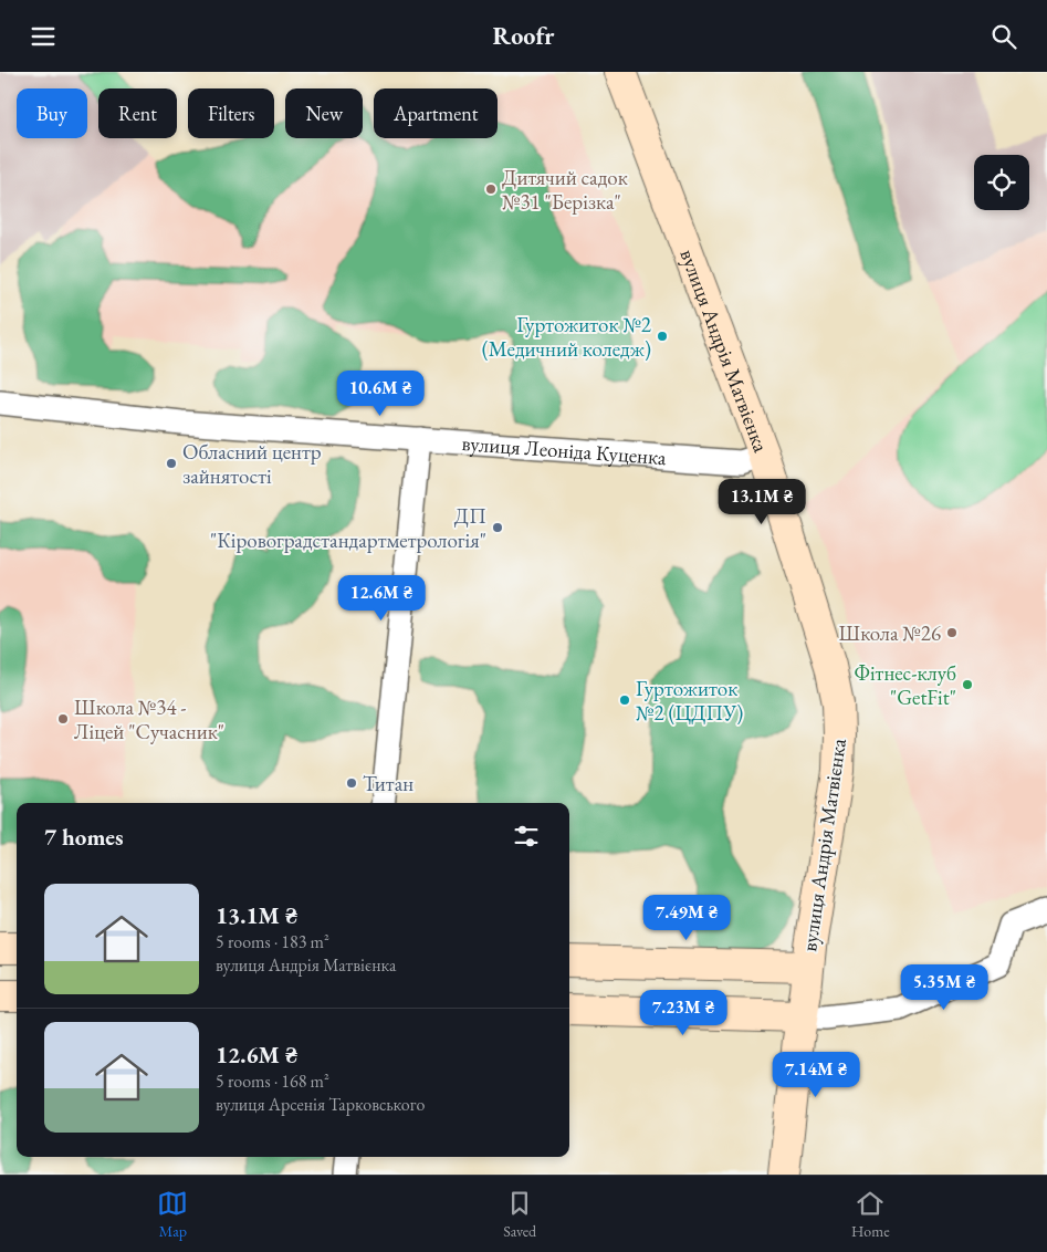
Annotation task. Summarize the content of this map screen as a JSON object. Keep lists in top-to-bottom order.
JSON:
{
  "streets": {
    "street": ["вулиця Андрія Матвієнка", "вулиця Леоніда Куценка"]
  },
  "crossings": [
    ["вулиця Андрія Матвієнка", "вулиця Леоніда Куценка"]
  ],
  "places": [
    "Дитячий садок №31 \"Берізка\"",
    "Гуртожиток №2 (Медичний коледж)",
    "Обласний центр зайнятості",
    "ДП \"Кіровоградстандартметрологія\"",
    "Школа №26",
    "Фітнес-клуб \"GetFit\"",
    "Гуртожиток №2 (ЦДПУ)",
    "Школа №34 - Ліцей \"Сучасник\"",
    "Титан"
  ],
  "page": {
    "header": "Roofr",
    "chip": [
      "Buy",
      "Rent",
      "Filters",
      "New",
      "Apartment"
    ],
    "price": [
      "10.6M ₴",
      "13.1M ₴",
      "12.6M ₴",
      "7.49M ₴",
      "5.35M ₴",
      "7.23M ₴",
      "7.14M ₴"
    ],
    "heading": "7 homes",
    "list": [
      {
        "name": "13.1M ₴",
        "note": "5 rooms · 183 m² · вулиця Андрія Матвієнка"
      },
      {
        "name": "12.6M ₴",
        "note": "5 rooms · 168 m² · вулиця Арсенія Тарковського"
      }
    ],
    "tabs": ["Map", "Saved", "Home"]
  }
}
